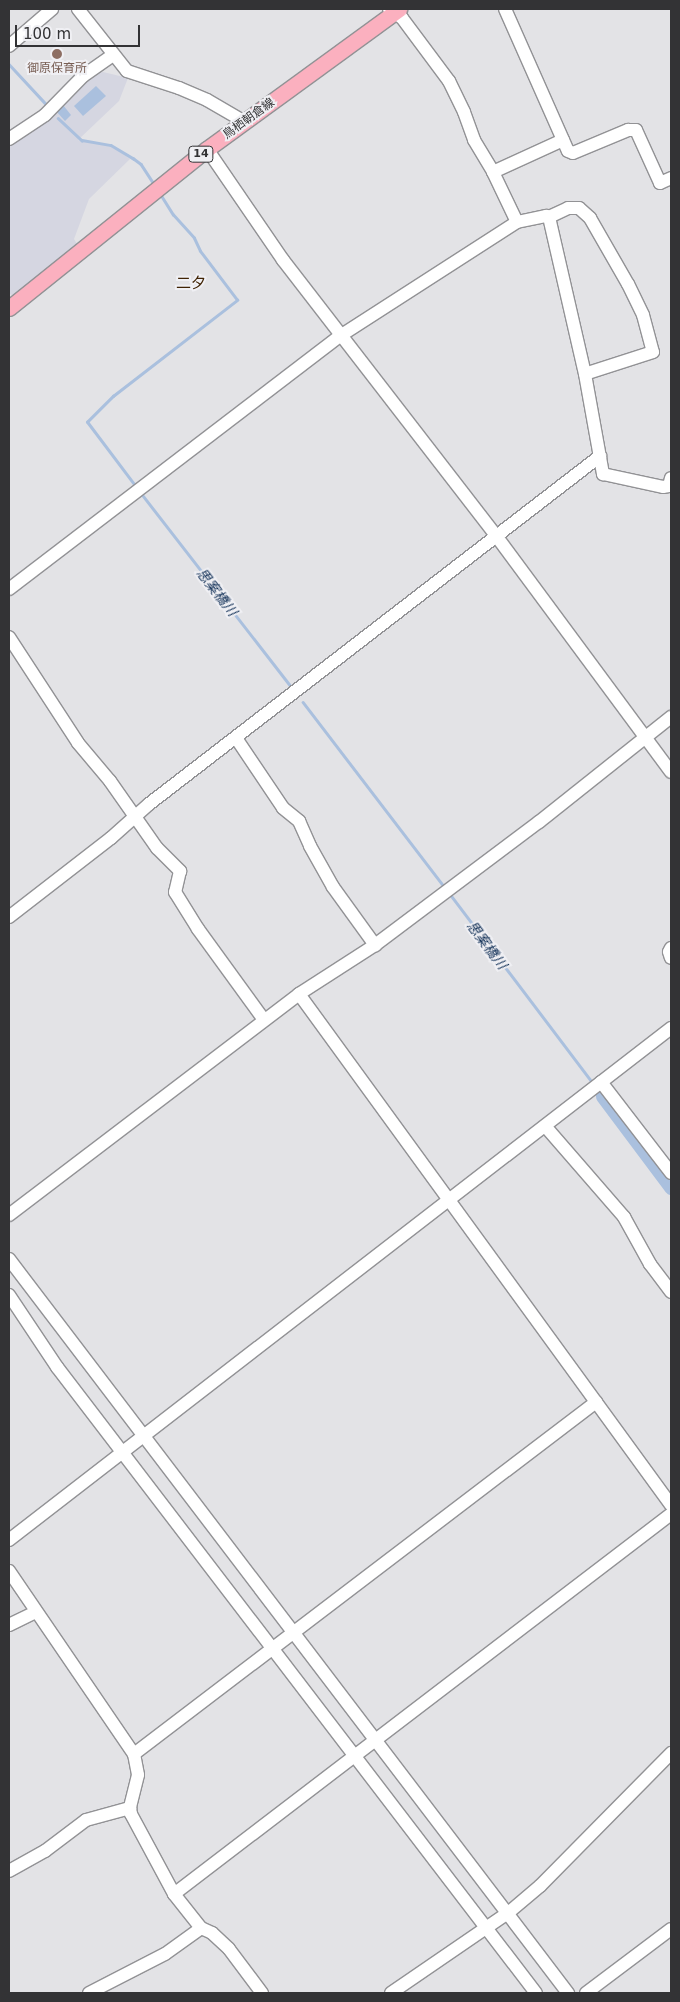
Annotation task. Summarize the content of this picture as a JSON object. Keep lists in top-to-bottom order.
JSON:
{
  "streets": {
    "main road": ["鳥栖朝倉線", "14"]
  },
  "districts": ["二夕"],
  "water": ["思案橋川"],
  "places": ["御原保育所"],
  "scale_bar": "100 m"
}
